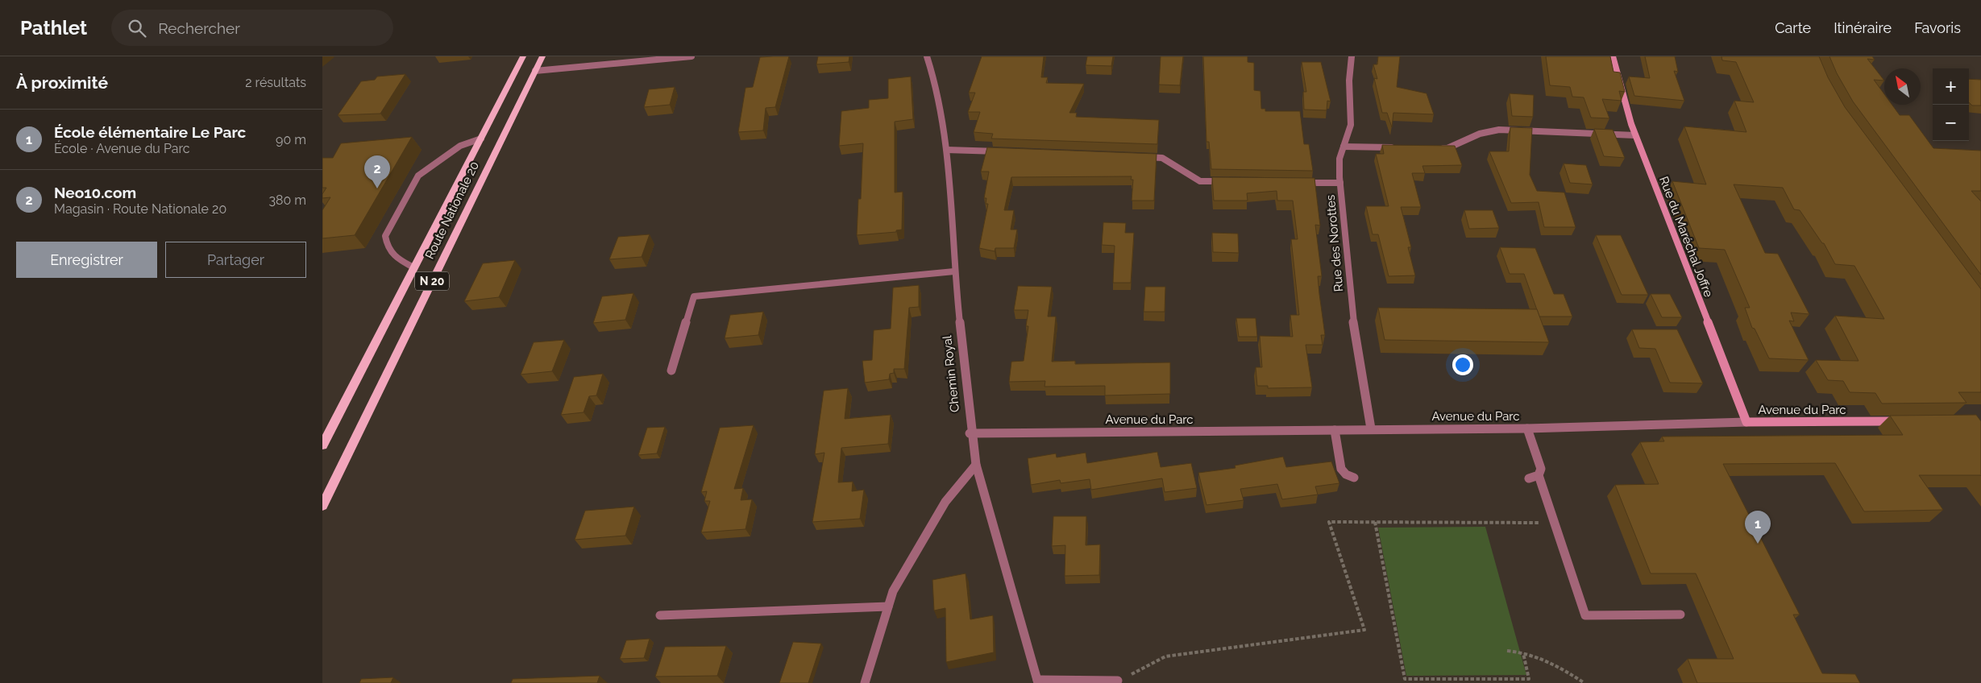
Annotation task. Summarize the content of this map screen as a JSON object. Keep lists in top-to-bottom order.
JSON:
{
  "streets": {
    "main road": ["Route Nationale 20", "N 20"],
    "street": [
      "Rue du Maréchal Joffre",
      "Rue des Norottes",
      "Chemin Royal",
      "Avenue du Parc"
    ]
  },
  "crossings": [
    ["Rue du Maréchal Joffre", "Avenue du Parc"],
    ["Rue des Norottes", "Avenue du Parc"],
    ["Chemin Royal", "Avenue du Parc"]
  ],
  "north": "top left",
  "page": {
    "header": "Pathlet",
    "search": "Rechercher",
    "nav": ["Carte", "Itinéraire", "Favoris"],
    "heading": ["À proximité", "2 résultats"],
    "map_buttons": ["+", "−"],
    "list": [
      {
        "mark": "1",
        "name": "École élémentaire Le Parc",
        "note": "École · Avenue du Parc",
        "value": "90 m"
      },
      {
        "mark": "2",
        "name": "Neo10.com",
        "note": "Magasin · Route Nationale 20",
        "value": "380 m"
      }
    ],
    "pins": ["2", "1"],
    "buttons": ["Enregistrer", "Partager"]
  }
}
